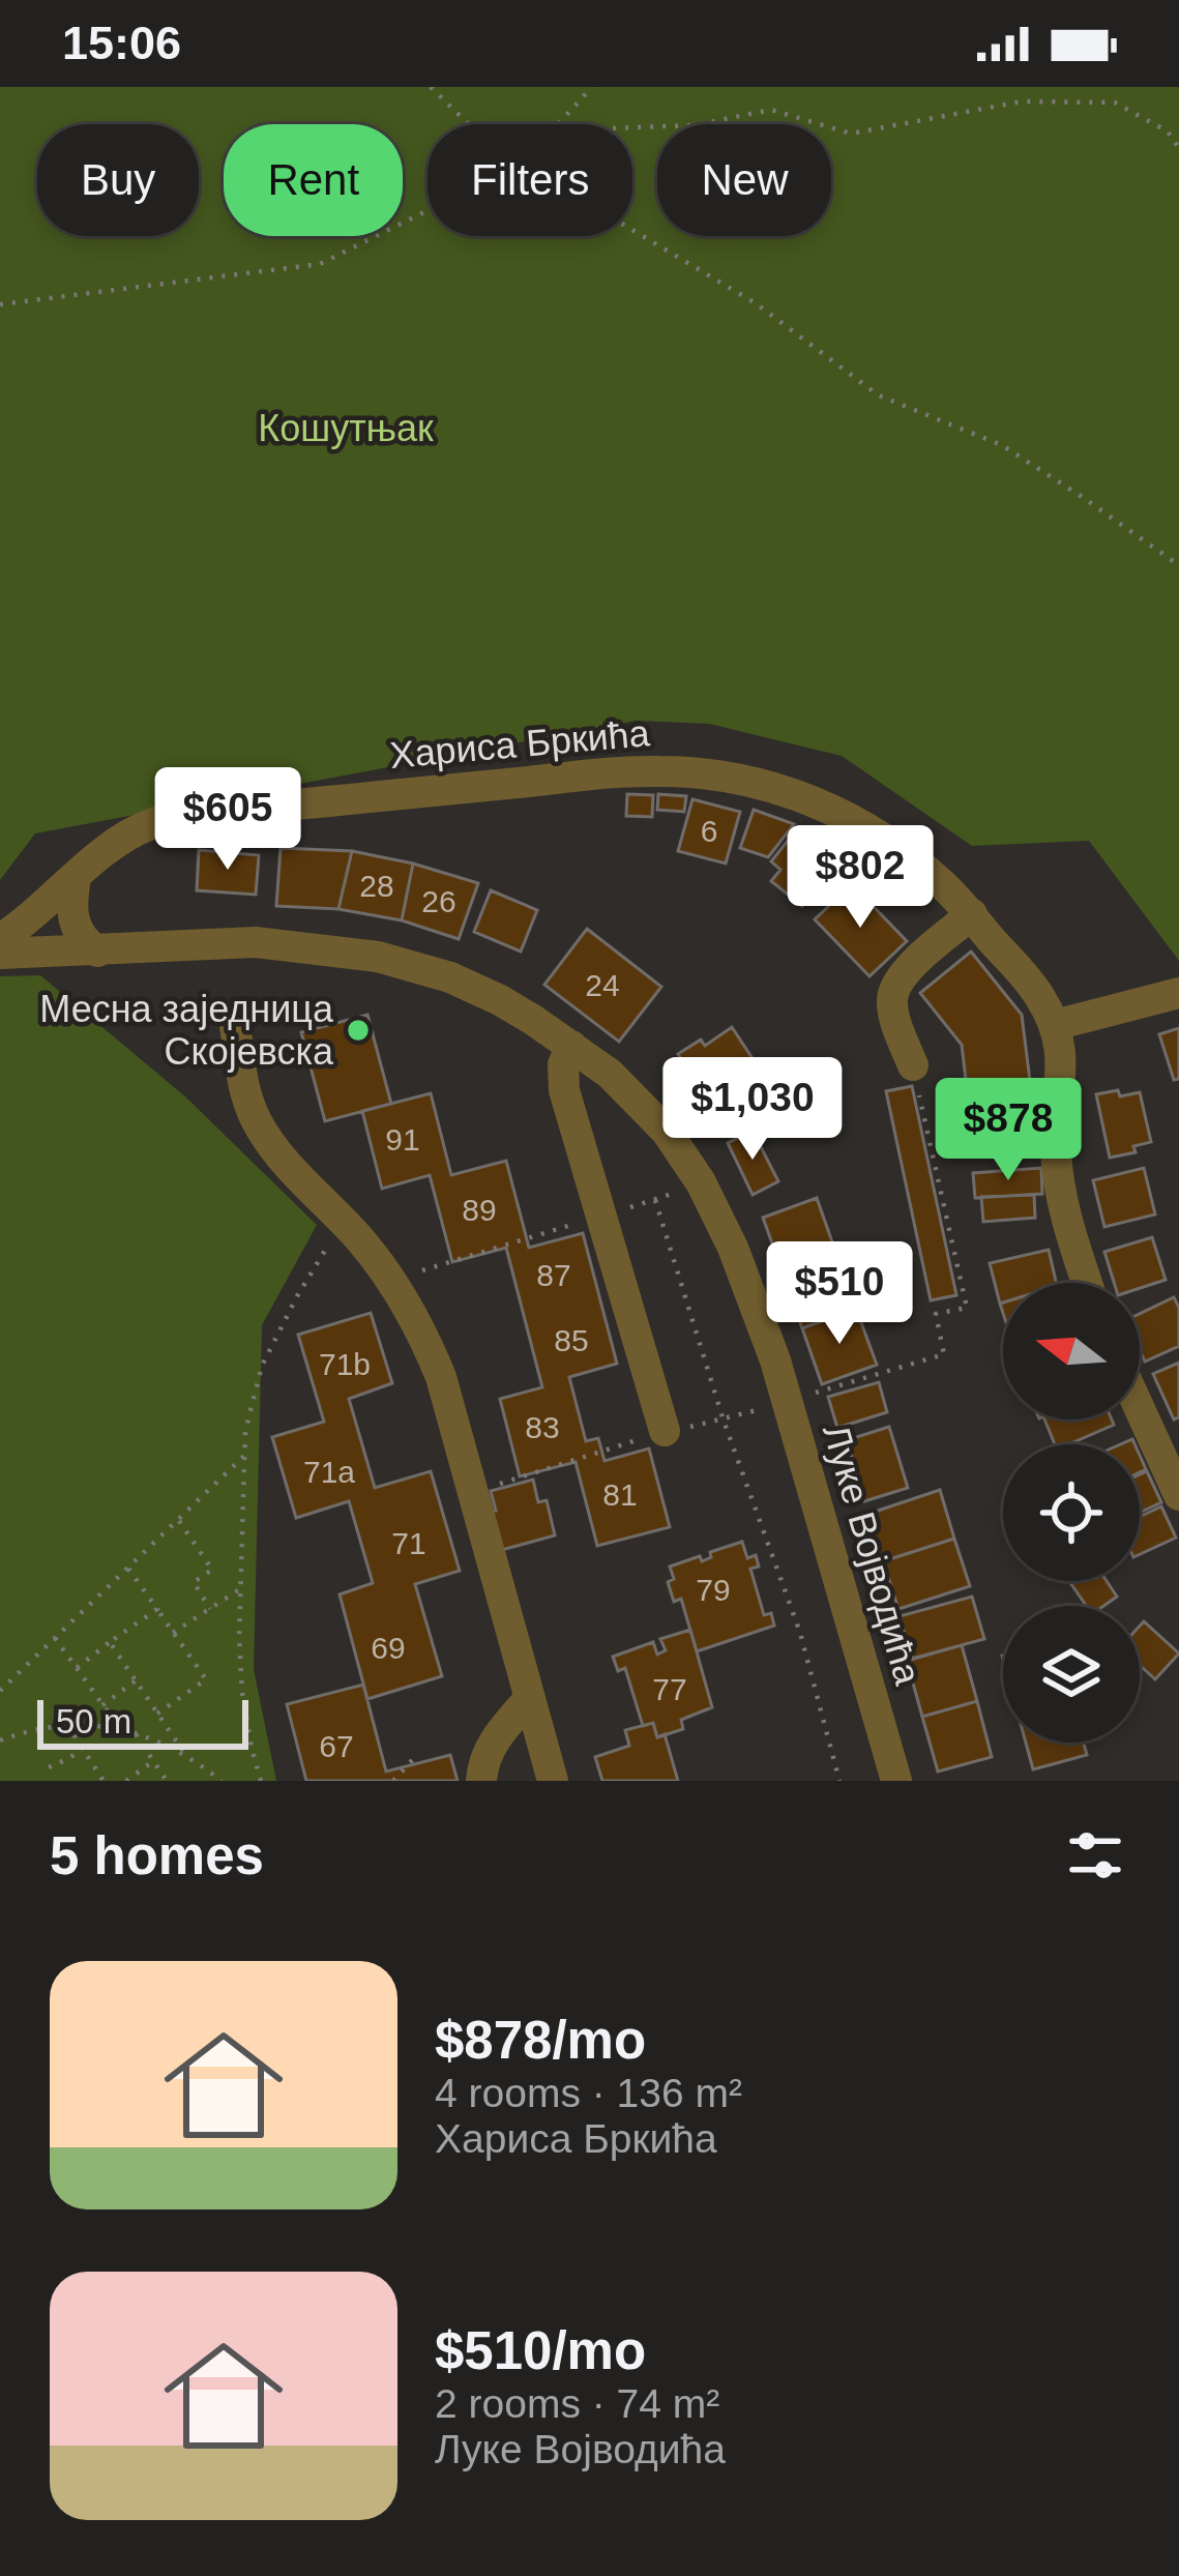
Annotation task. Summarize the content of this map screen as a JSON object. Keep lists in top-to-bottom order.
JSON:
{
  "streets": {
    "street": ["Хариса Бркића", "Луке Војводића"]
  },
  "parks": ["Кошутњак"],
  "places": ["Месна заједница Скојевска"],
  "house_numbers": [
    "6",
    "28",
    "26",
    "24",
    "91",
    "89",
    "87",
    "85",
    "71b",
    "83",
    "71a",
    "81",
    "71",
    "79",
    "69",
    "77",
    "67"
  ],
  "scale_bar": "50 m",
  "north": "left",
  "page": {
    "status": "15:06",
    "chip": [
      "Buy",
      "Rent",
      "Filters",
      "New"
    ],
    "price": [
      "$605",
      "$802",
      "$1,030",
      "$878",
      "$510"
    ],
    "scale": "50 m",
    "heading": "5 homes",
    "list": [
      {
        "name": "$878/mo",
        "note": "4 rooms · 136 m² · Хариса Бркића"
      },
      {
        "name": "$510/mo",
        "note": "2 rooms · 74 m² · Луке Војводића"
      }
    ]
  }
}
